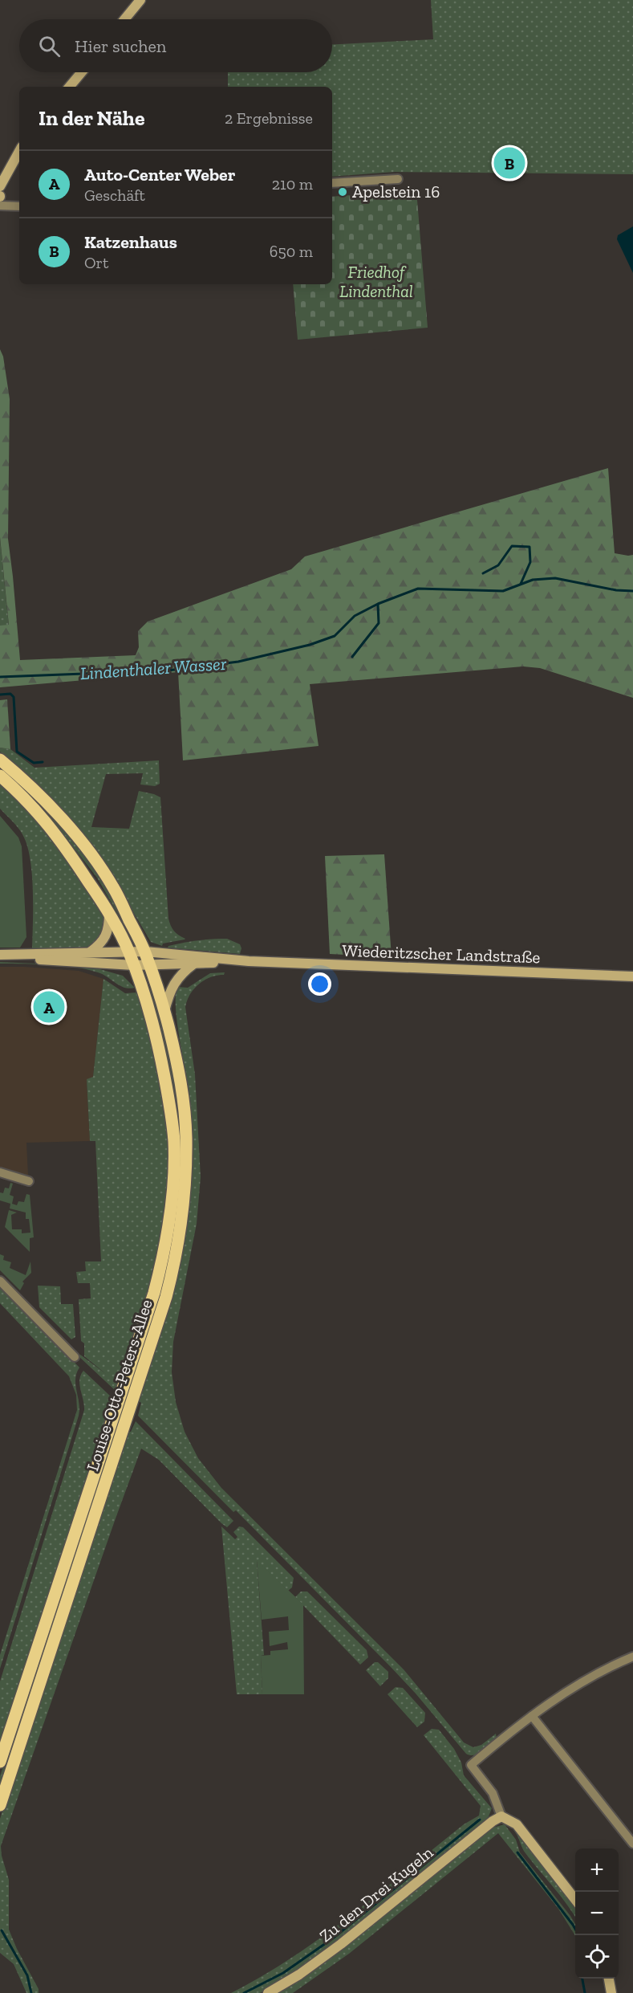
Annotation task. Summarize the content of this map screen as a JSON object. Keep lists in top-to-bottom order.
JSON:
{
  "streets": {
    "main road": ["Louise-Otto-Peters-Allee"],
    "street": ["Wiederitzscher Landstraße", "Zu den Drei Kugeln"]
  },
  "crossings": [
    ["Wiederitzscher Landstraße", "Louise-Otto-Peters-Allee"]
  ],
  "water": ["Lindenthaler Wasser"],
  "parks": ["Friedhof Lindenthal"],
  "places": ["Apelstein 16"],
  "page": {
    "search": "Hier suchen",
    "heading": ["In der Nähe", "2 Ergebnisse"],
    "pins": ["B", "A"],
    "list": [
      {
        "mark": "A",
        "name": "Auto-Center Weber",
        "note": "Geschäft",
        "value": "210 m"
      },
      {
        "mark": "B",
        "name": "Katzenhaus",
        "note": "Ort",
        "value": "650 m"
      }
    ],
    "map_buttons": ["+", "−"]
  }
}
